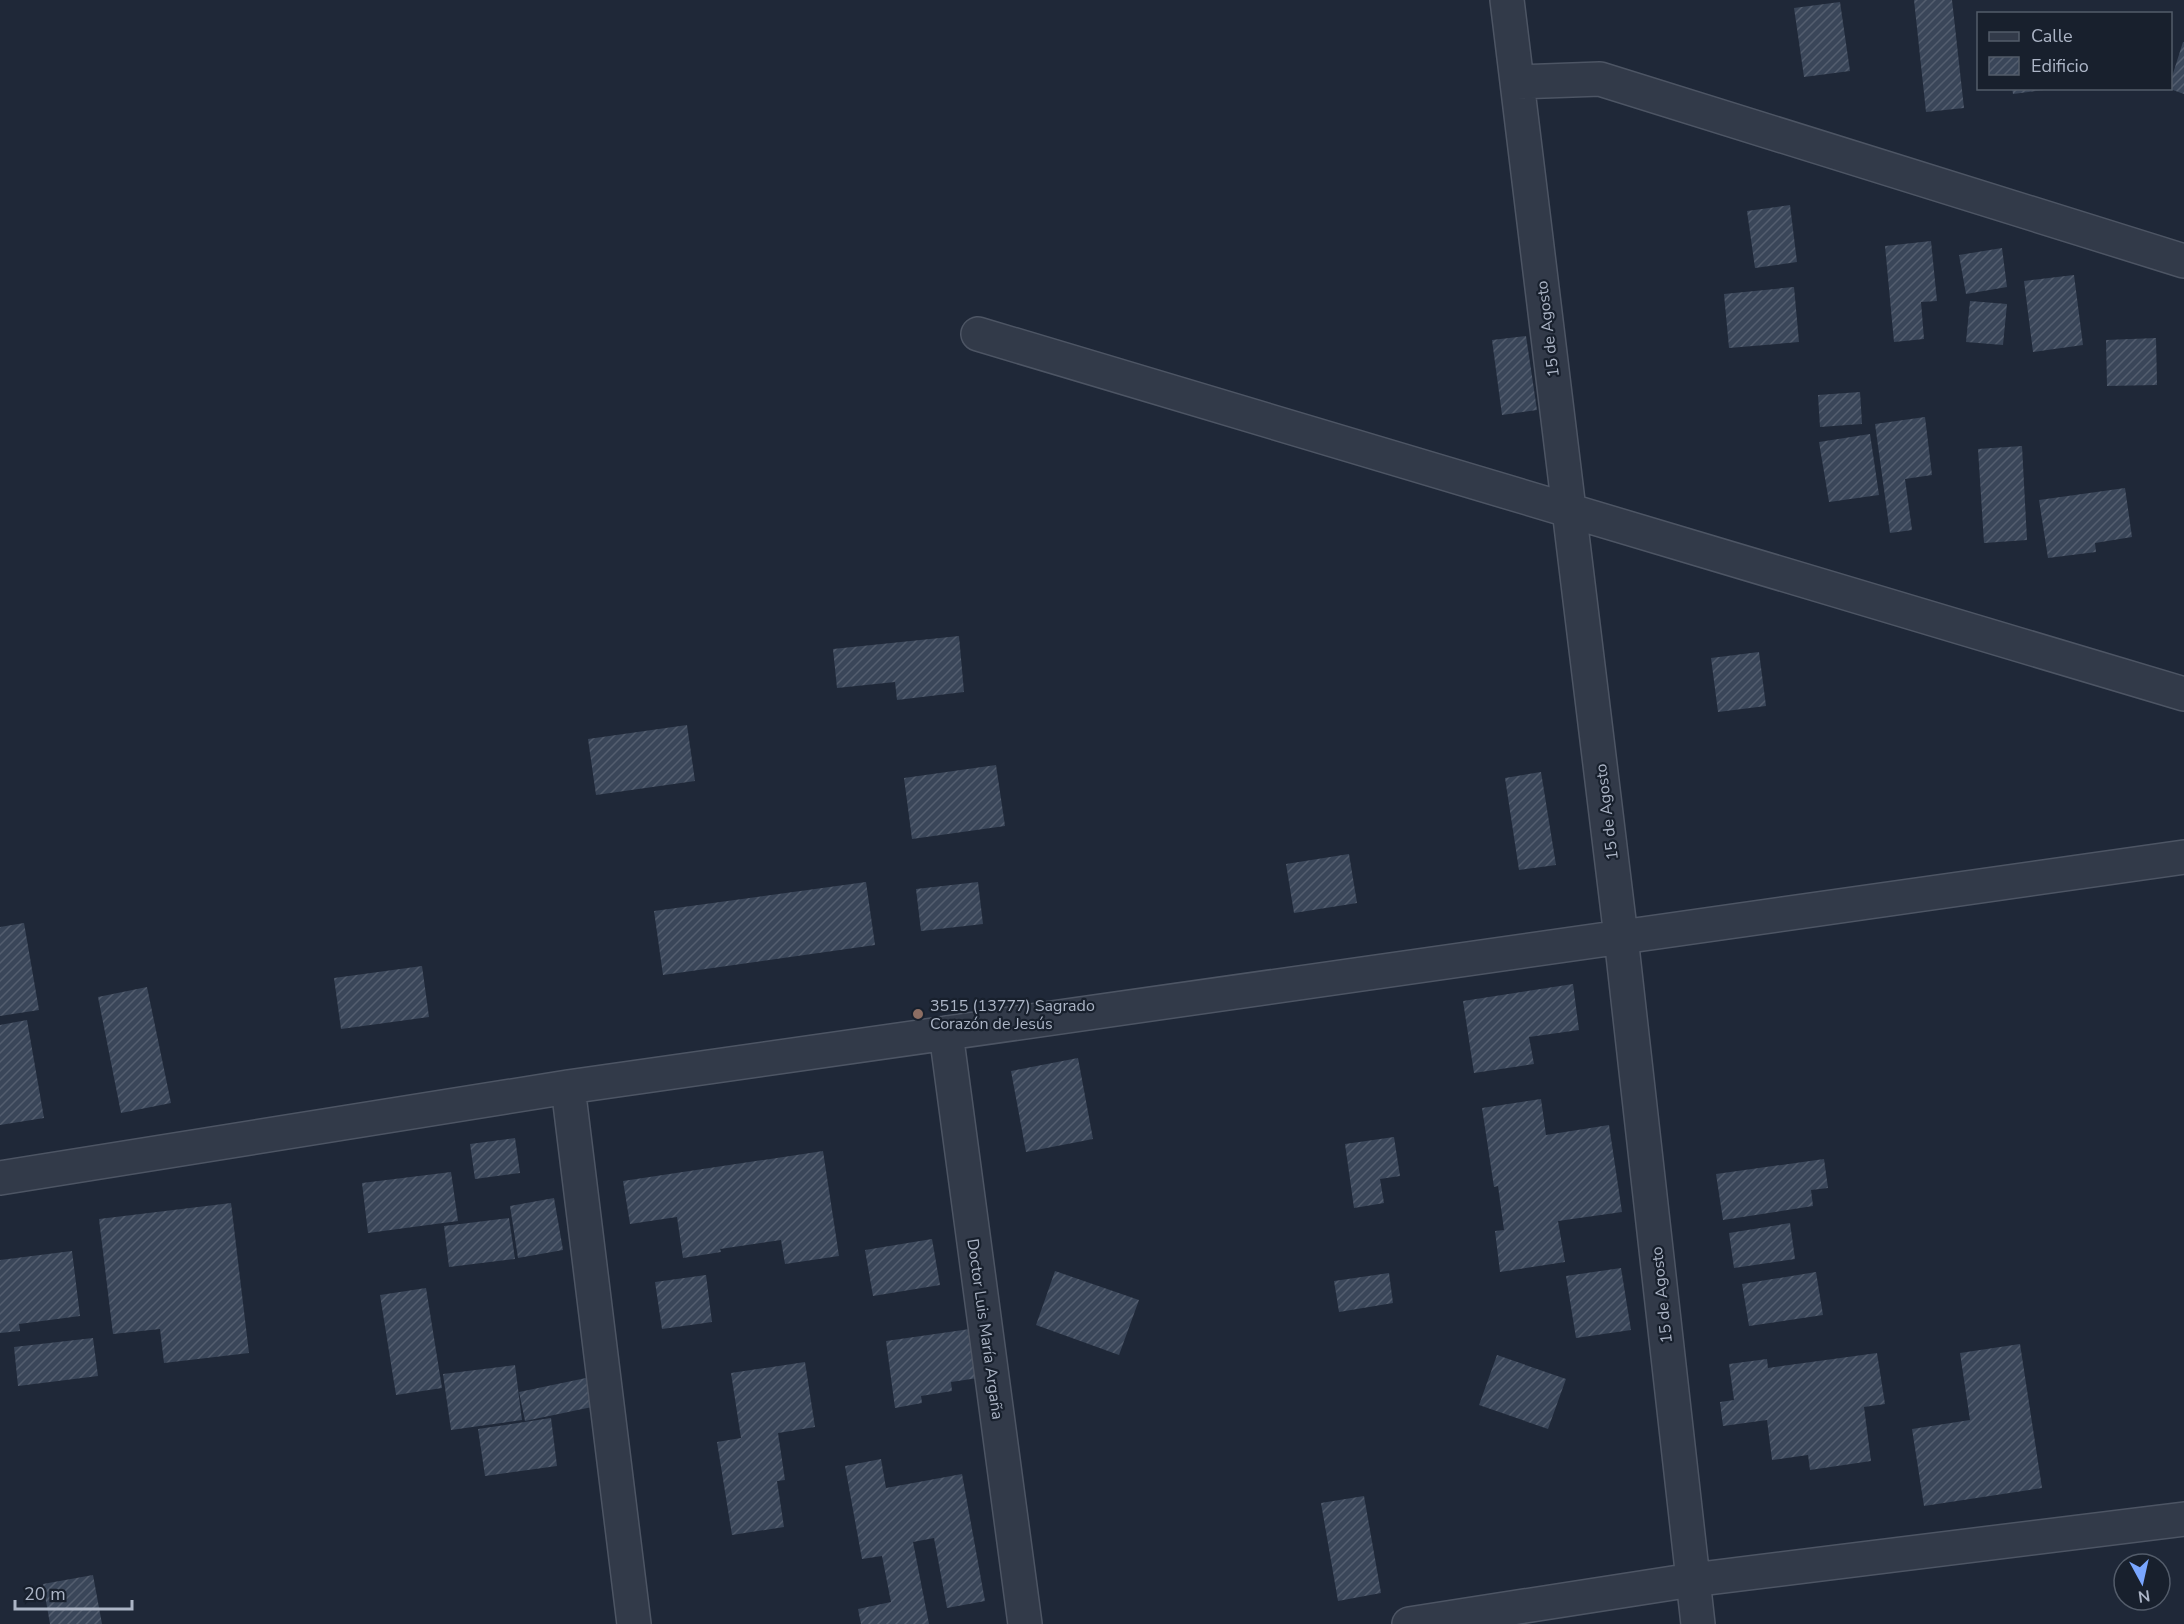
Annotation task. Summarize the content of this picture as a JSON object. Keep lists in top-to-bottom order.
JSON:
{
  "streets": {
    "street": ["15 de Agosto", "Doctor Luis María Argaña"]
  },
  "places": ["3515 (13777) Sagrado Corazón de Jesús"],
  "legend": ["Calle", "Edificio"],
  "scale_bar": "20 m",
  "north": "bottom"
}
